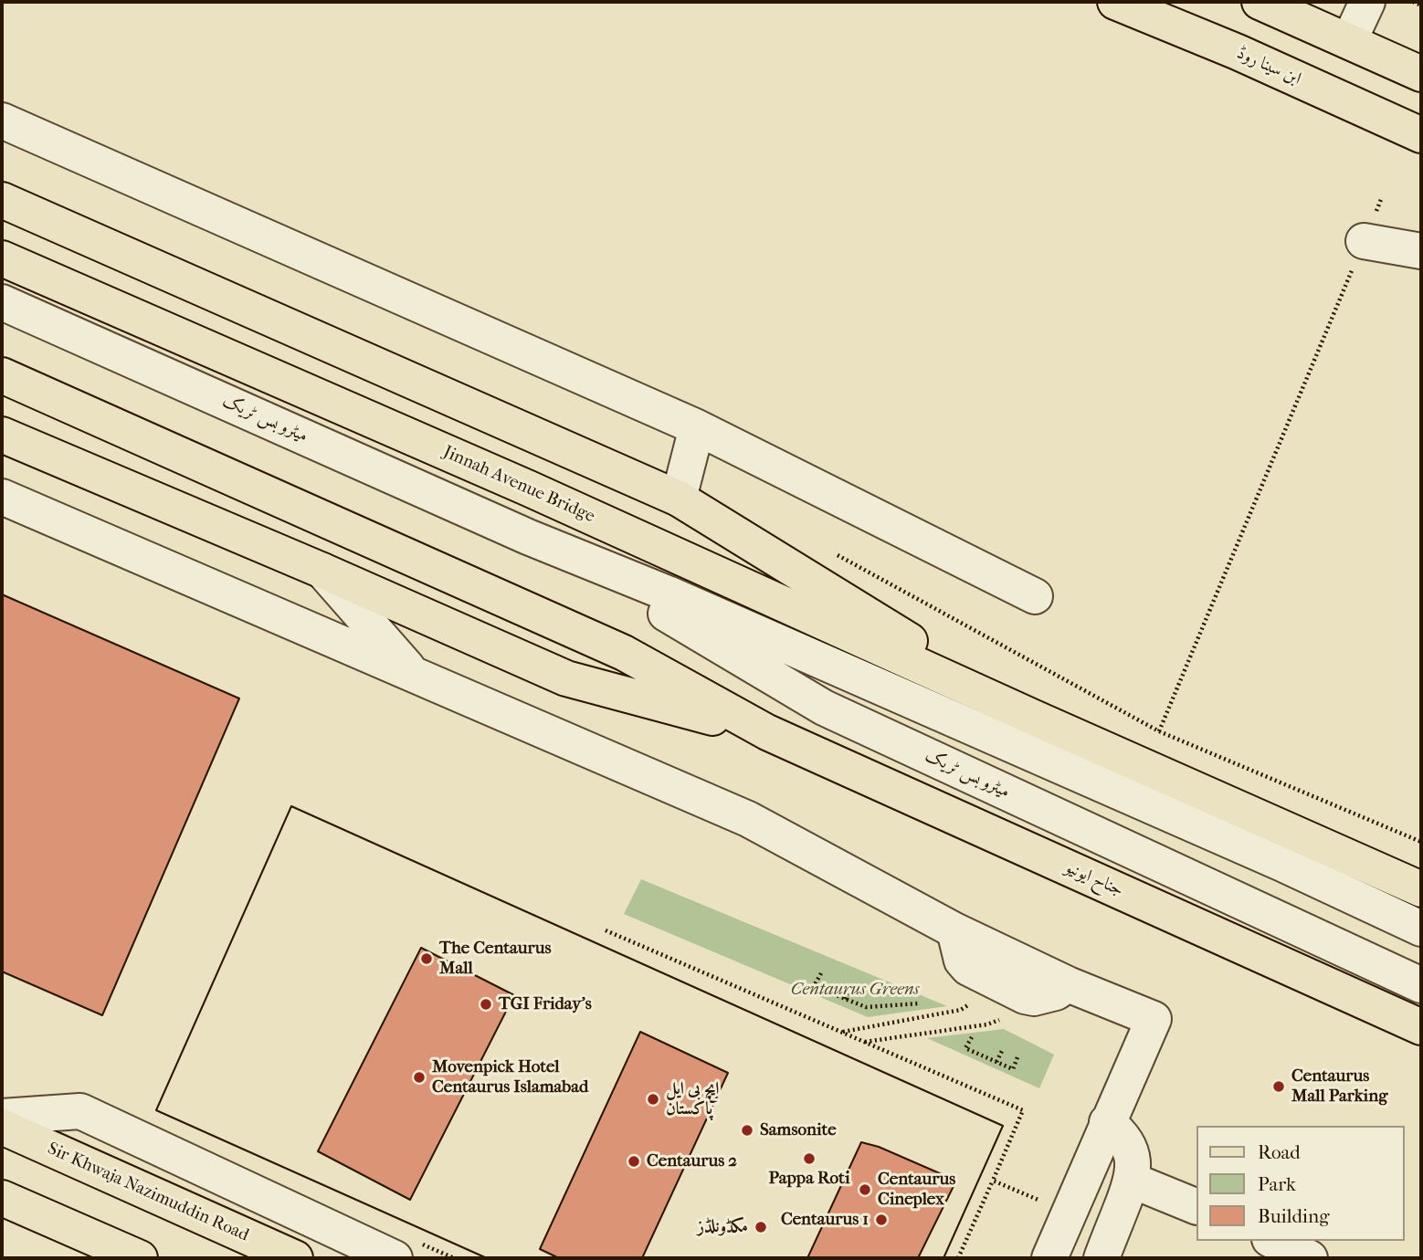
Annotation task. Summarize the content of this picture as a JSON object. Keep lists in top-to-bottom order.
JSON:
{
  "streets": {
    "main road": [
      "ابن سینا روڈ",
      "Jinnah Avenue Bridge",
      "جناح ایونیو",
      "Sir Khwaja Nazimuddin Road"
    ],
    "street": ["میٹرو بس ٹریک"]
  },
  "parks": ["Centaurus Greens"],
  "places": [
    "The Centaurus Mall",
    "TGI Friday's",
    "Movenpick Hotel Centaurus Islamabad",
    "Centaurus Mall Parking",
    "ایچ بی ایل پاکستان",
    "Samsonite",
    "Pappa Roti",
    "Centaurus 2",
    "Centaurus Cineplex",
    "Centaurus 1",
    "مکڈونلڈز"
  ],
  "legend": ["Road", "Park", "Building"]
}
